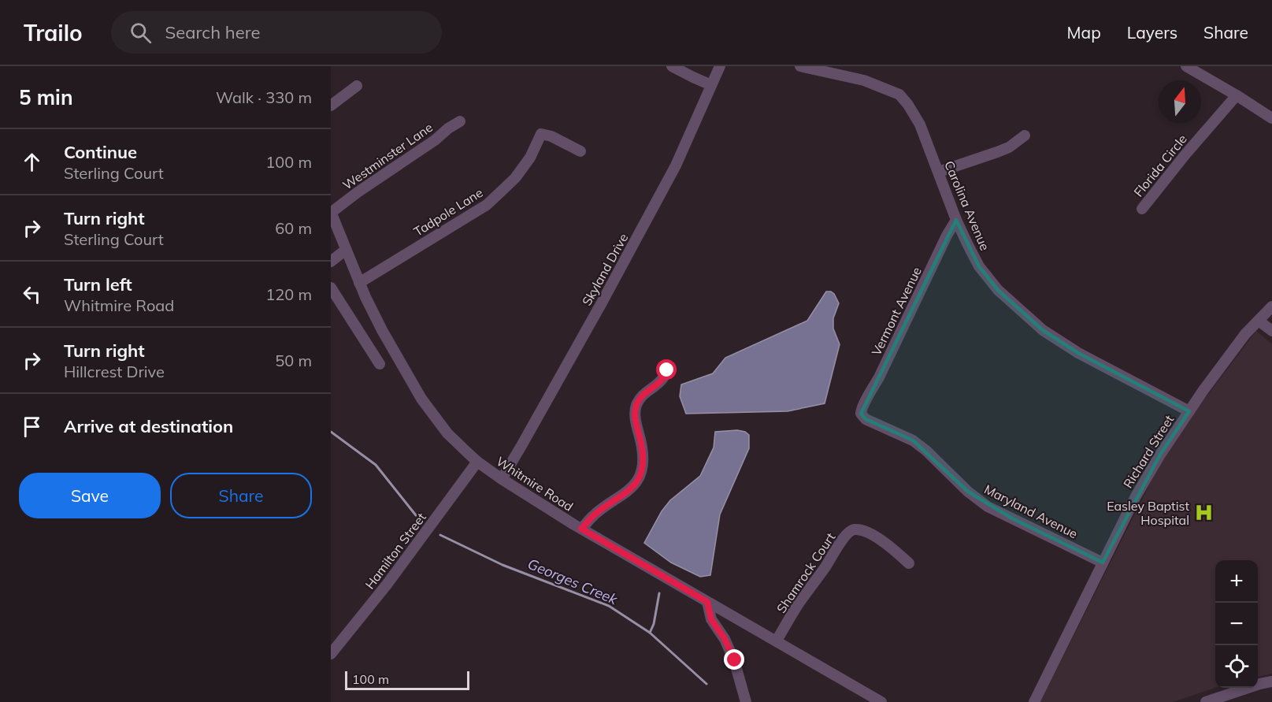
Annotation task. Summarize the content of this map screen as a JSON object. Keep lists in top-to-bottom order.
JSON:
{
  "streets": {
    "street": [
      "Westminster Lane",
      "Florida Circle",
      "Carolina Avenue",
      "Tadpole Lane",
      "Skyland Drive",
      "Vermont Avenue",
      "Richard Street",
      "Whitmire Road",
      "Maryland Avenue",
      "Hamilton Street",
      "Shamrock Court"
    ]
  },
  "crossings": [
    ["Westminster Lane", "Whitmire Road"],
    ["Carolina Avenue", "Vermont Avenue"],
    ["Carolina Avenue", "Richard Street"],
    ["Tadpole Lane", "Whitmire Road"],
    ["Skyland Drive", "Whitmire Road"],
    ["Vermont Avenue", "Maryland Avenue"],
    ["Richard Street", "Maryland Avenue"],
    ["Whitmire Road", "Hamilton Street"],
    ["Whitmire Road", "Shamrock Court"]
  ],
  "water": ["Georges Creek"],
  "places": {
    "hospital": ["Easley Baptist Hospital"]
  },
  "scale_bar": "100 m",
  "north": "top",
  "page": {
    "header": "Trailo",
    "search": "Search here",
    "nav": ["Map", "Layers", "Share"],
    "heading": ["5 min", "Walk · 330 m"],
    "list": [
      ["Continue", "Sterling Court", "100 m"],
      ["Turn right", "Sterling Court", "60 m"],
      ["Turn left", "Whitmire Road", "120 m"],
      ["Turn right", "Hillcrest Drive", "50 m"],
      "Arrive at destination"
    ],
    "buttons": ["Save", "Share"],
    "map_buttons": ["+", "−"],
    "scale": "100 m"
  }
}
